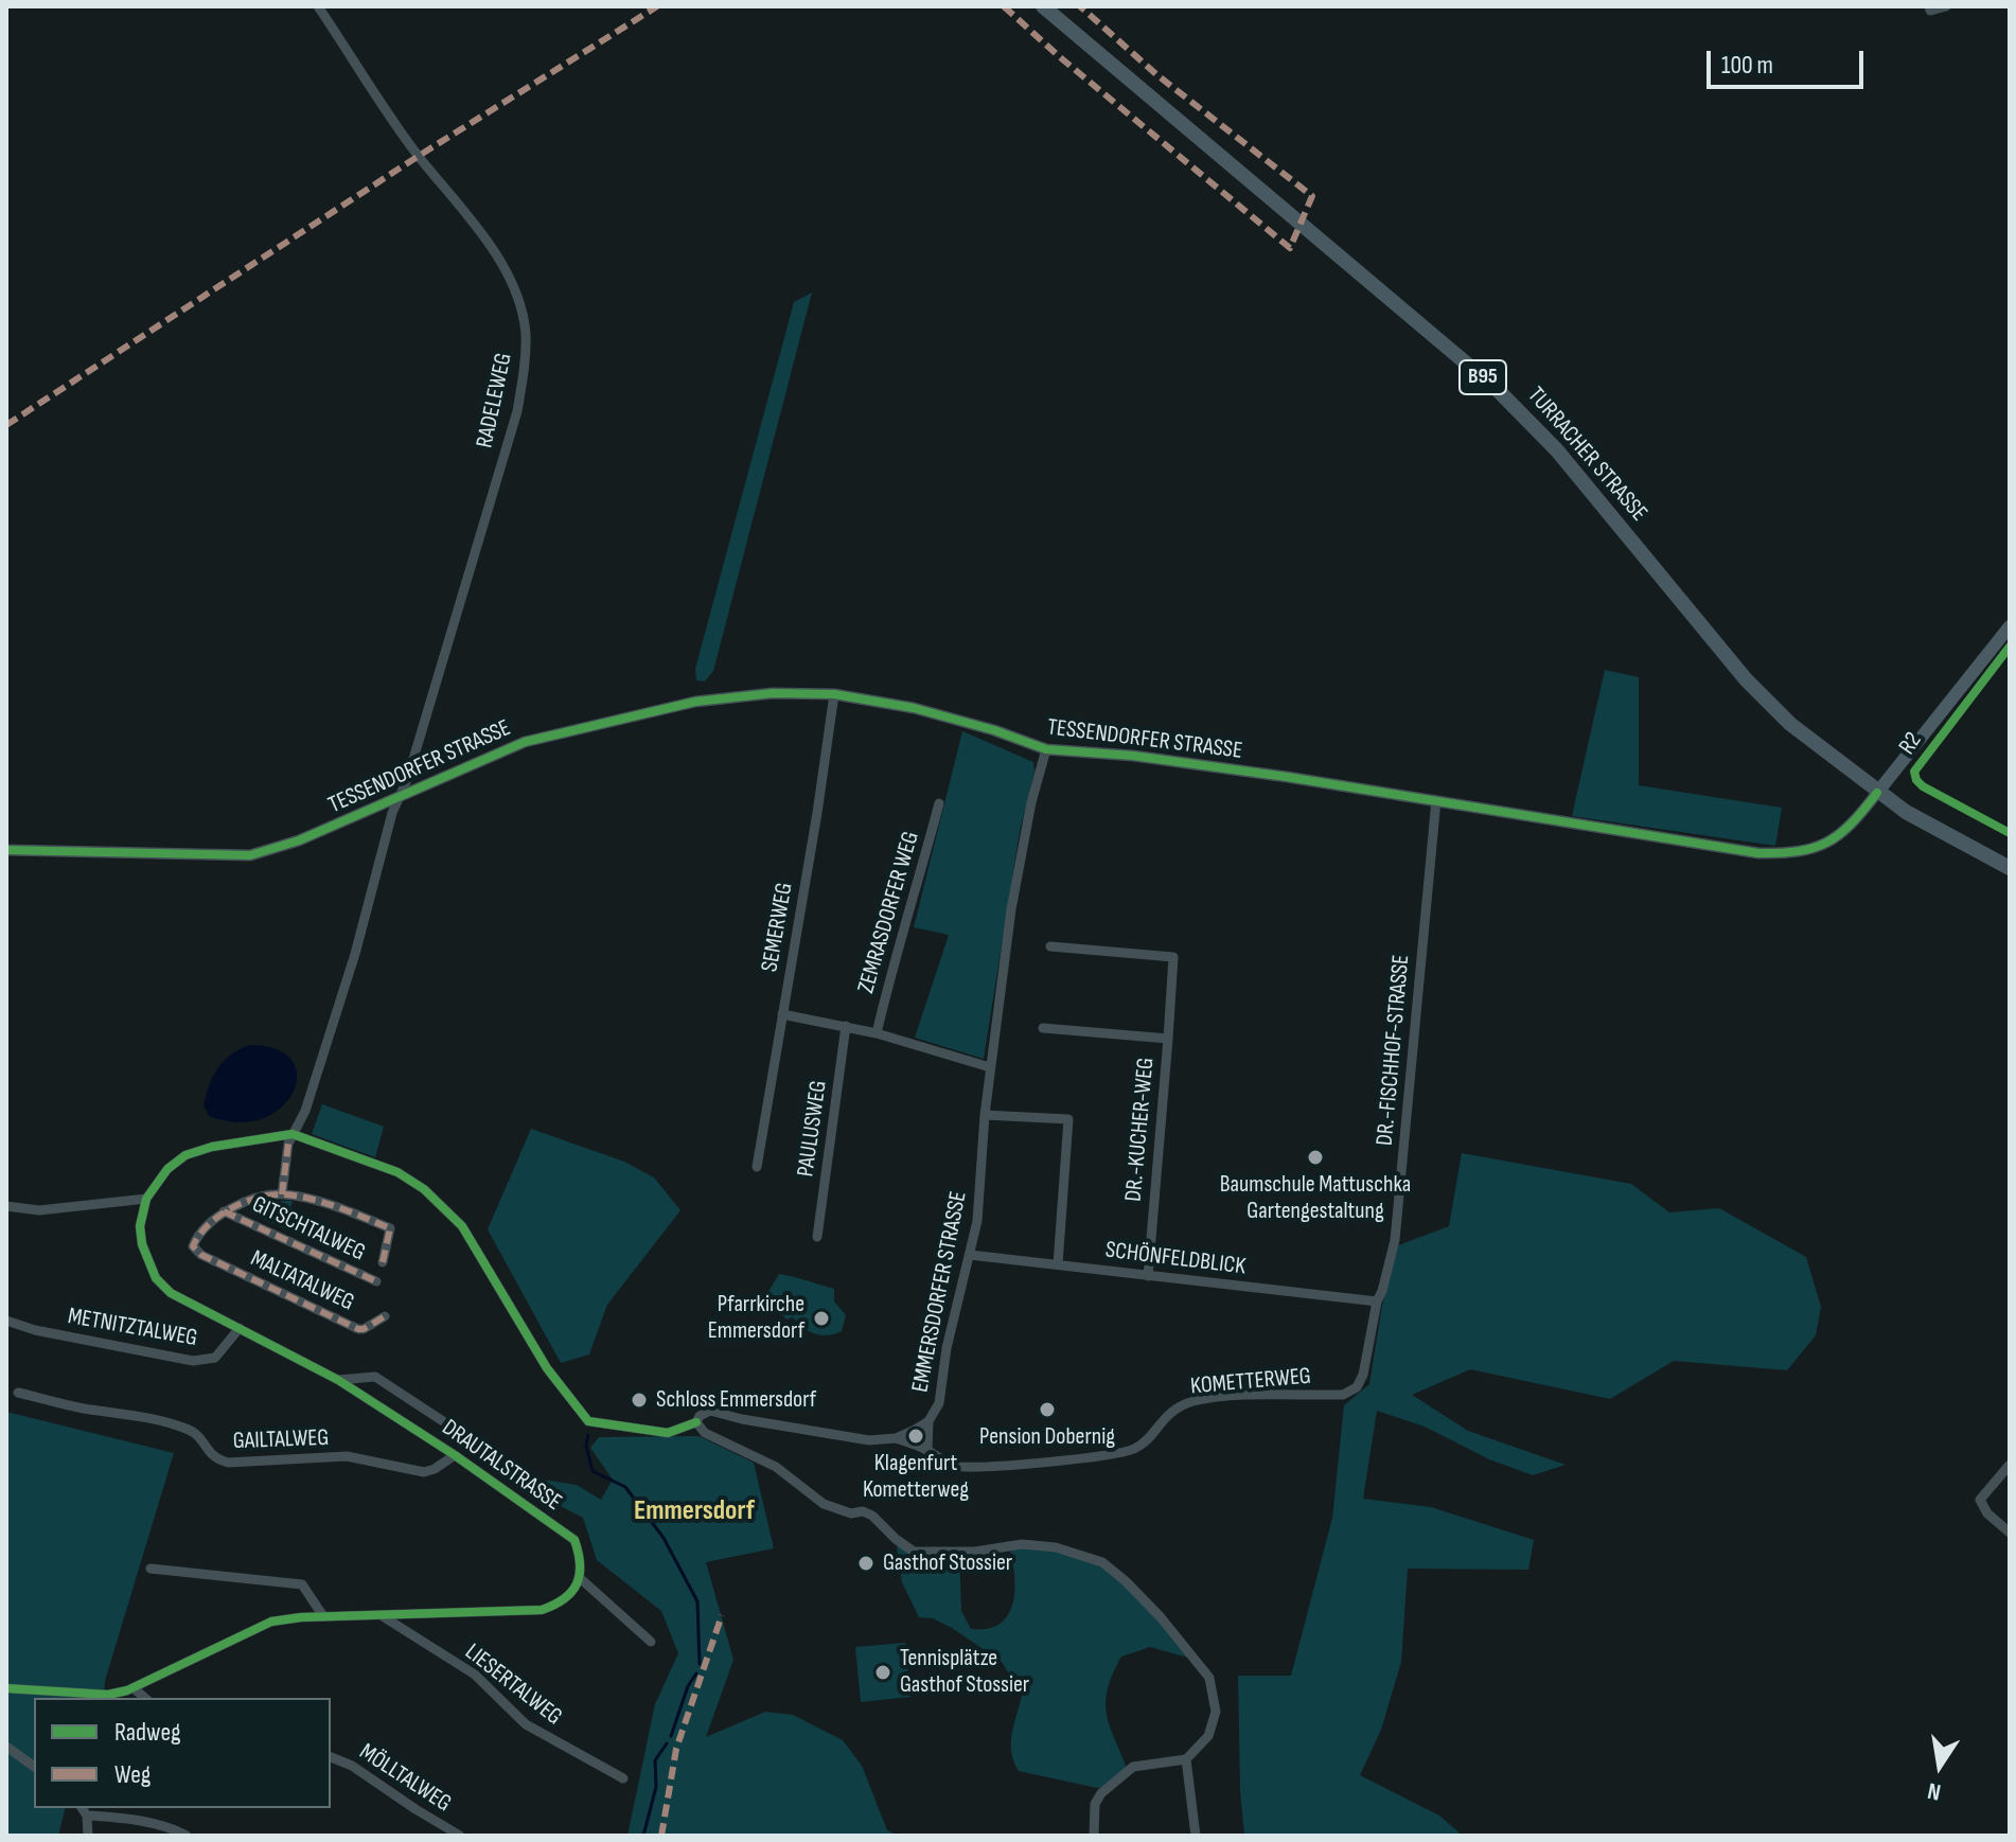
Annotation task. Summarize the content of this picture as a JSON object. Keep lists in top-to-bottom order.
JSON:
{
  "streets": {
    "main road": ["B95", "TURRACHER STRASSE"],
    "street": [
      "RADELEWEG",
      "TESSENDORFER STRASSE",
      "ZEMRASDORFER WEG",
      "SEMERWEG",
      "DR.-FISCHHOF-STRASSE",
      "PAULUSWEG",
      "DR.-KUCHER-WEG",
      "GITSCHTALWEG",
      "SCHÖNFELDBLICK",
      "MALTATALWEG",
      "EMMERSDORFER STRASSE",
      "METNITZTALWEG",
      "KOMETTERWEG",
      "GAILTALWEG",
      "DRAUTALSTRASSE",
      "LIESERTALWEG",
      "MÖLLTALWEG"
    ],
    "cycle path": ["R2"]
  },
  "crossings": [
    ["RADELEWEG", "TESSENDORFER STRASSE"],
    ["TURRACHER STRASSE", "TESSENDORFER STRASSE"],
    ["TESSENDORFER STRASSE", "SEMERWEG"],
    ["TESSENDORFER STRASSE", "DR.-FISCHHOF-STRASSE"],
    ["TESSENDORFER STRASSE", "EMMERSDORFER STRASSE"],
    ["DR.-FISCHHOF-STRASSE", "SCHÖNFELDBLICK"],
    ["DR.-FISCHHOF-STRASSE", "KOMETTERWEG"],
    ["DR.-KUCHER-WEG", "SCHÖNFELDBLICK"],
    ["GITSCHTALWEG", "MALTATALWEG"],
    ["SCHÖNFELDBLICK", "EMMERSDORFER STRASSE"],
    ["SCHÖNFELDBLICK", "KOMETTERWEG"],
    ["EMMERSDORFER STRASSE", "KOMETTERWEG"],
    ["METNITZTALWEG", "DRAUTALSTRASSE"],
    ["GAILTALWEG", "DRAUTALSTRASSE"]
  ],
  "districts": ["Emmersdorf"],
  "places": [
    "Baumschule Mattuschka Gartengestaltung",
    "Pfarrkirche Emmersdorf",
    "Schloss Emmersdorf",
    "Pension Dobernig",
    "Klagenfurt Kometterweg",
    "Gasthof Stossier",
    "Tennisplätze Gasthof Stossier"
  ],
  "legend": ["Radweg", "Weg"],
  "scale_bar": "100 m",
  "north": "bottom"
}
